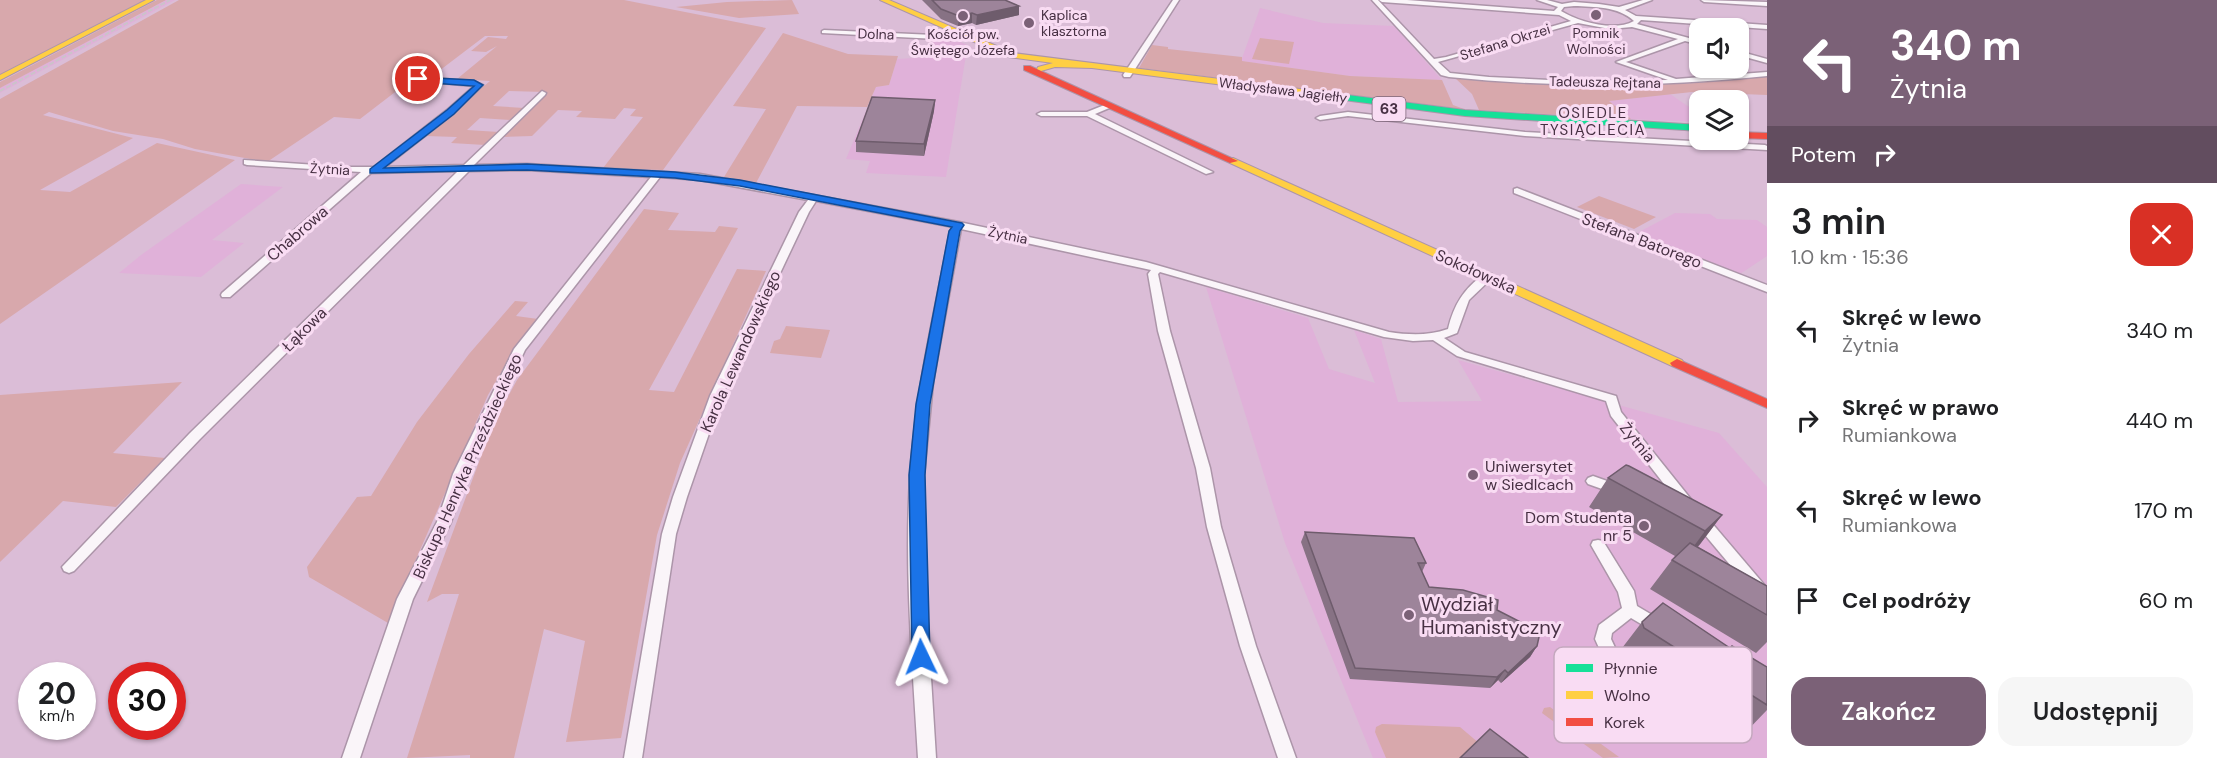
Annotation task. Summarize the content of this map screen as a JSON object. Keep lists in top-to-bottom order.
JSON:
{
  "streets": {
    "main road": ["Władysława Jagiełły", "63", "Sokołowska"],
    "street": [
      "Dolna",
      "Stefana Okrzei",
      "Tadeusza Rejtana",
      "Żytnia",
      "Chabrowa",
      "Stefana Batorego",
      "Łąkowa",
      "Karola Lewandowskiego",
      "Biskupa Henryka Przeździeckiego"
    ]
  },
  "crossings": [
    ["Dolna", "Sokołowska"],
    ["Stefana Okrzei", "Tadeusza Rejtana"],
    ["Władysława Jagiełły", "Sokołowska"],
    ["Żytnia", "Chabrowa"],
    ["Żytnia", "Łąkowa"],
    ["Żytnia", "Karola Lewandowskiego"],
    ["Żytnia", "Biskupa Henryka Przeździeckiego"]
  ],
  "districts": ["OSIEDLE TYSIĄCLECIA"],
  "places": [
    "Pomnik Wolności",
    "Kościół pw. Świętego Józefa",
    "Kaplica klasztorna",
    "Uniwersytet w Siedlcach",
    "Dom Studenta nr 5",
    "Wydział Humanistyczny"
  ],
  "legend": ["Płynnie", "Wolno", "Korek"],
  "page": {
    "turn": ["340 m", "Żytnia"],
    "then": "Potem",
    "heading": ["3 min", "1.0 km · 15:36"],
    "list": [
      {
        "name": "Skręć w lewo",
        "note": "Żytnia",
        "value": "340 m"
      },
      {
        "name": "Skręć w prawo",
        "note": "Rumiankowa",
        "value": "440 m"
      },
      {
        "name": "Skręć w lewo",
        "note": "Rumiankowa",
        "value": "170 m"
      },
      {
        "name": "Cel podróży",
        "value": "60 m"
      }
    ],
    "speed": "20 km/h",
    "limit": "30",
    "buttons": ["Zakończ", "Udostępnij"]
  }
}
